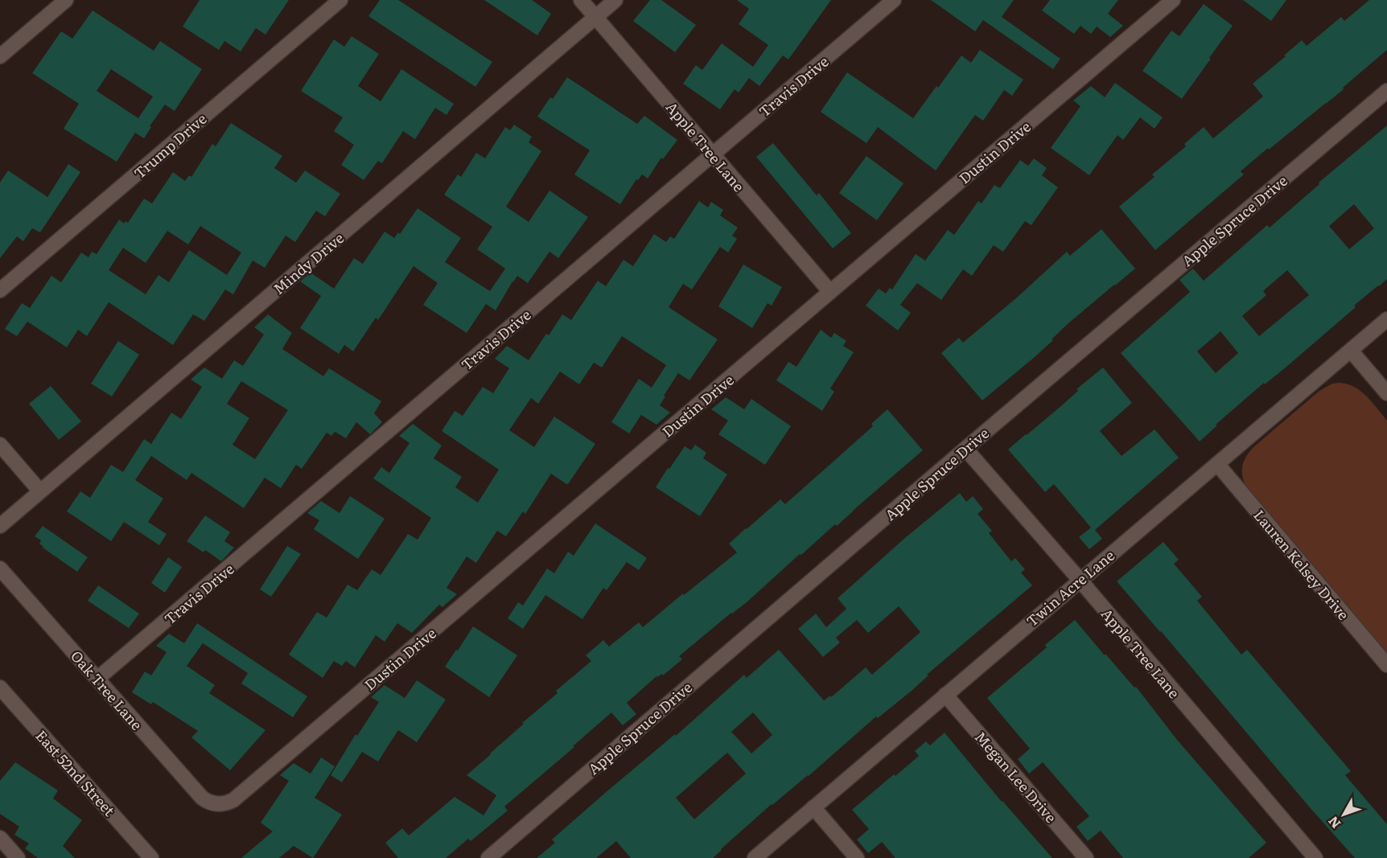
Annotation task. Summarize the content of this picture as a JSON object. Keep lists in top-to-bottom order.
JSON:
{
  "streets": {
    "street": [
      "Travis Drive",
      "Trump Drive",
      "Apple Tree Lane",
      "Dustin Drive",
      "Apple Spruce Drive",
      "Mindy Drive",
      "Lauren Kelsey Drive",
      "Twin Acre Lane",
      "Oak Tree Lane",
      "East 52nd Street",
      "Megan Lee Drive"
    ]
  },
  "crossings": [
    ["Travis Drive", "Apple Tree Lane"],
    ["Travis Drive", "Oak Tree Lane"],
    ["Apple Tree Lane", "Dustin Drive"],
    ["Apple Tree Lane", "Apple Spruce Drive"],
    ["Apple Tree Lane", "Mindy Drive"],
    ["Apple Tree Lane", "Twin Acre Lane"],
    ["Dustin Drive", "Oak Tree Lane"],
    ["Lauren Kelsey Drive", "Twin Acre Lane"],
    ["Twin Acre Lane", "Megan Lee Drive"]
  ],
  "north": "bottom left"
}
